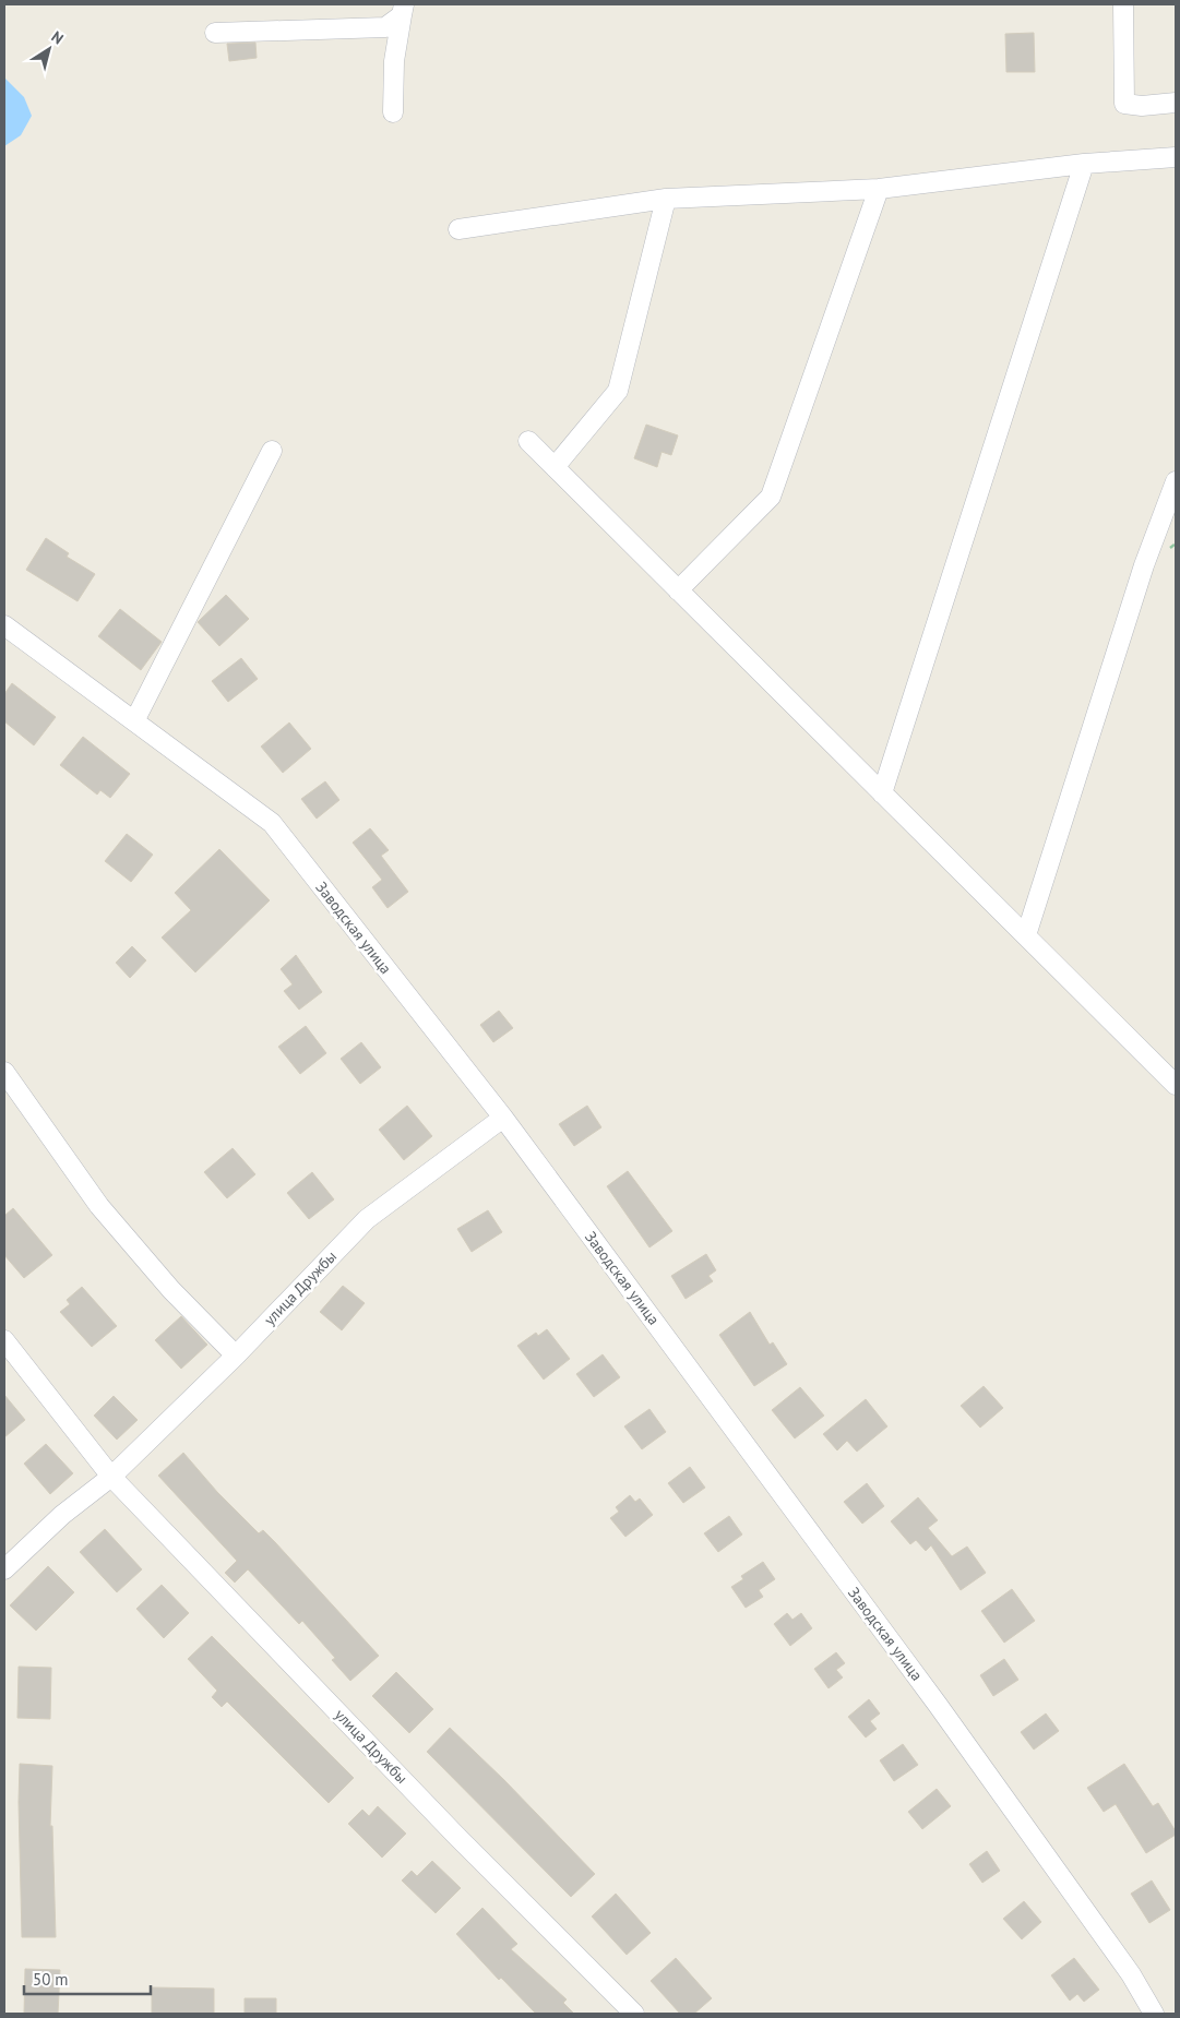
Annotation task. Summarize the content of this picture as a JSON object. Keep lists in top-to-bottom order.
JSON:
{
  "streets": {
    "street": ["Заводская улица", "улица Дружбы"]
  },
  "crossings": [
    ["Заводская улица", "улица Дружбы"]
  ],
  "scale_bar": "50 m",
  "north": "top right"
}
